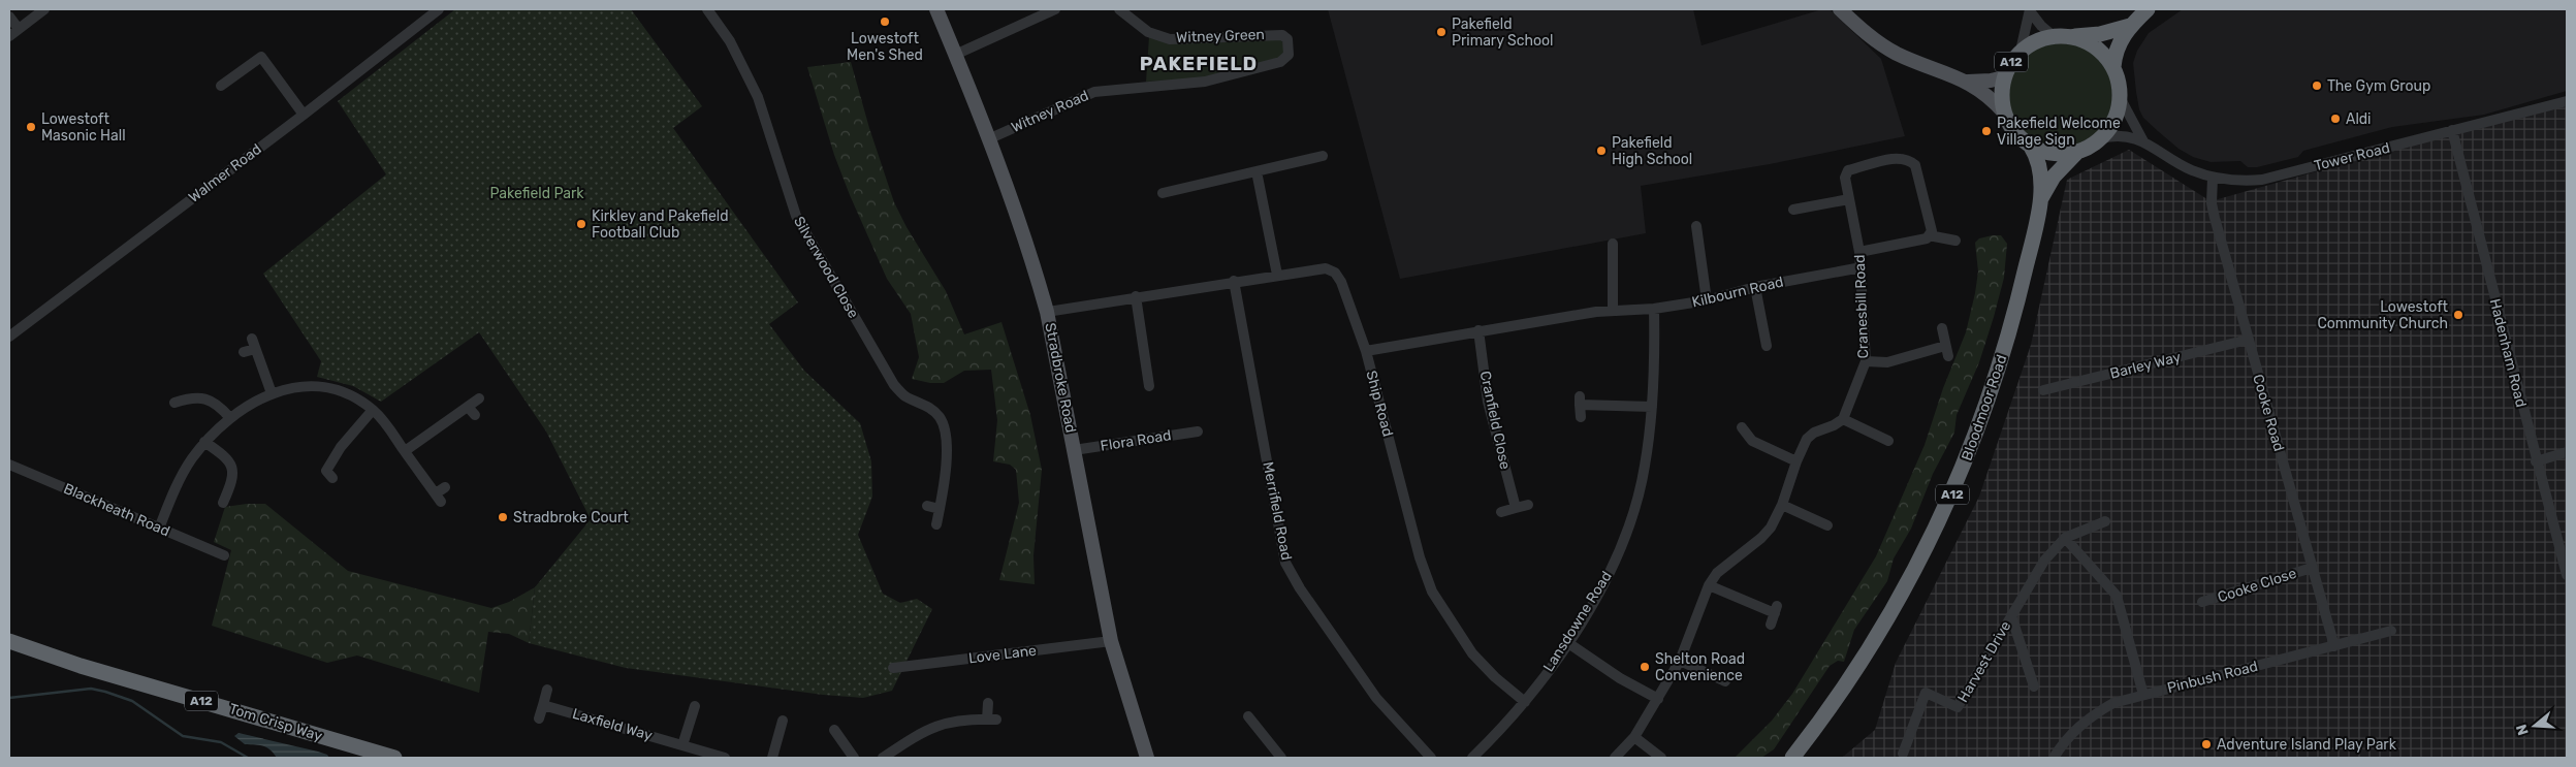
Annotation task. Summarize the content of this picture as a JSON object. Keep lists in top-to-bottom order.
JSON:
{
  "streets": {
    "highway": ["A12", "Bloodmoor Road", "Tom Crisp Way"],
    "main road": ["Stradbroke Road"],
    "street": [
      "Witney Green",
      "Witney Road",
      "Tower Road",
      "Walmer Road",
      "Silverwood Close",
      "Kilbourn Road",
      "Cranesbill Road",
      "Hadenham Road",
      "Barley Way",
      "Ship Road",
      "Cooke Road",
      "Cranfield Close",
      "Flora Road",
      "Blackheath Road",
      "Merrifield Road",
      "Cooke Close",
      "Lansdowne Road",
      "Love Lane",
      "Harvest Drive",
      "Pinbush Road",
      "Laxfield Way"
    ]
  },
  "crossings": [
    ["Witney Green", "Witney Road"],
    ["A12", "Tower Road"],
    ["A12", "Bloodmoor Road"],
    ["Witney Road", "Stradbroke Road"],
    ["Tower Road", "Hadenham Road"],
    ["Tower Road", "Bloodmoor Road"],
    ["Tower Road", "Cooke Road"],
    ["Kilbourn Road", "Cranesbill Road"],
    ["Kilbourn Road", "Ship Road"],
    ["Kilbourn Road", "Cranfield Close"],
    ["Kilbourn Road", "Lansdowne Road"],
    ["Barley Way", "Cooke Road"],
    ["Stradbroke Road", "Ship Road"],
    ["Stradbroke Road", "Flora Road"],
    ["Stradbroke Road", "Love Lane"],
    ["Ship Road", "Merrifield Road"],
    ["Ship Road", "Lansdowne Road"],
    ["Cooke Road", "Cooke Close"],
    ["Cooke Road", "Pinbush Road"]
  ],
  "districts": ["PAKEFIELD"],
  "parks": ["Pakefield Park"],
  "places": [
    "Lowestoft Men's Shed",
    "Pakefield Primary School",
    "The Gym Group",
    "Aldi",
    "Lowestoft Masonic Hall",
    "Pakefield Welcome Village Sign",
    "Pakefield High School",
    "Kirkley and Pakefield Football Club",
    "Lowestoft Community Church",
    "Stradbroke Court",
    "Shelton Road Convenience",
    "Adventure Island Play Park"
  ],
  "north": "left"
}
